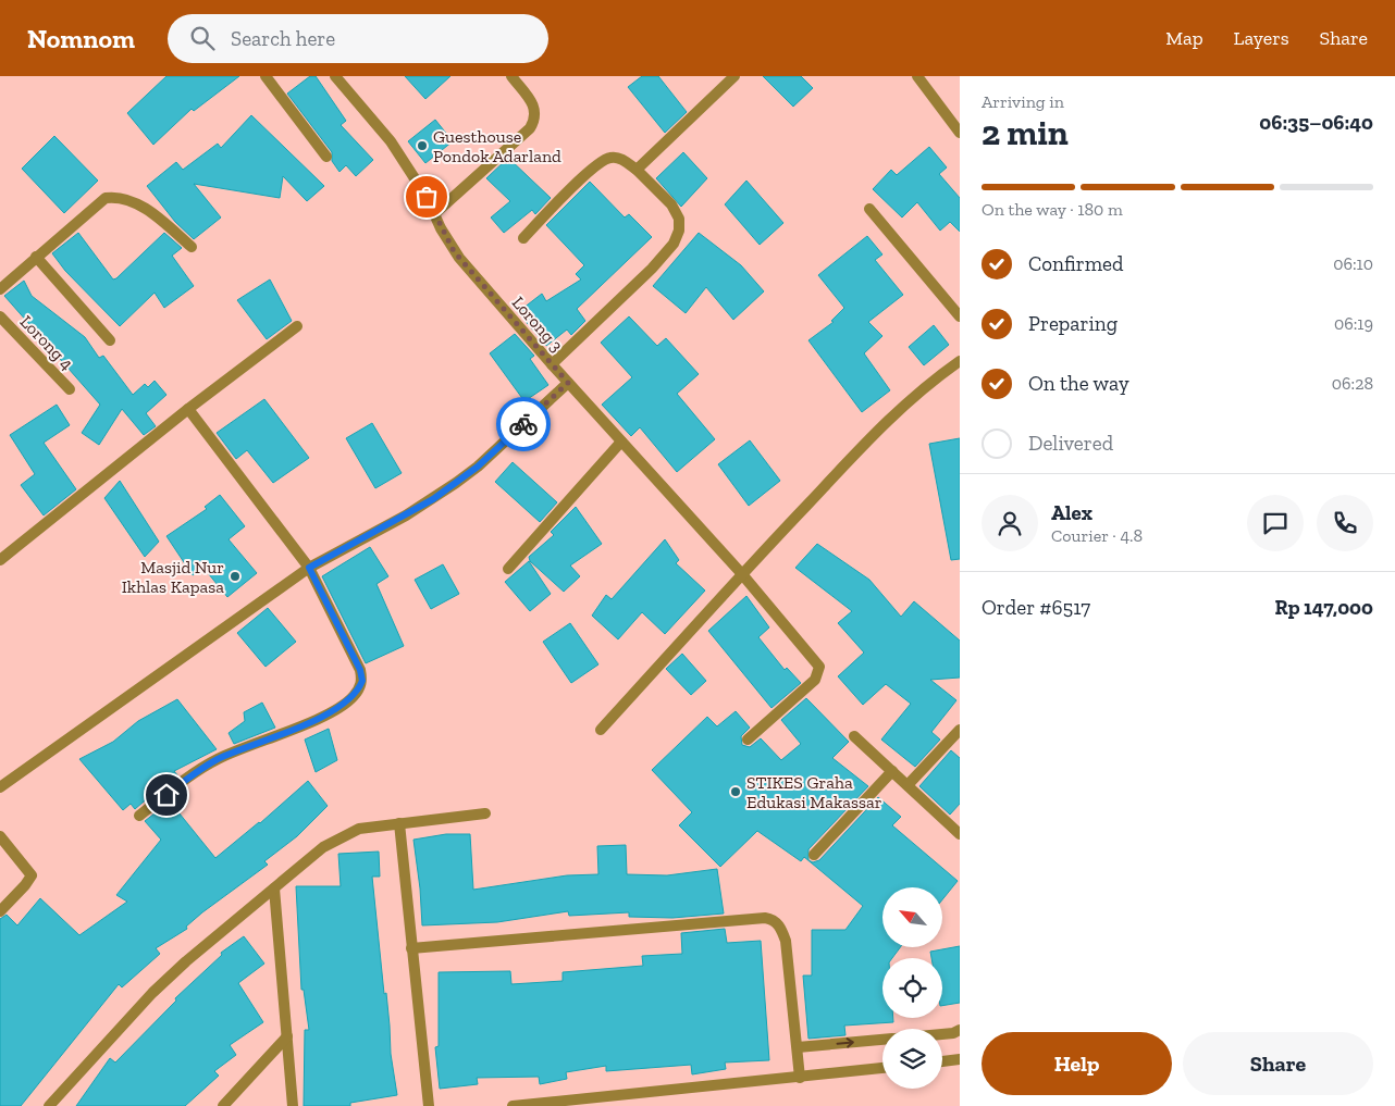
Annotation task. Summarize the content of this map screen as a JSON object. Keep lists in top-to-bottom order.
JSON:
{
  "streets": {
    "street": ["Lorong 3", "Lorong 4"]
  },
  "places": ["Guesthouse Pondok Adarland", "Masjid Nur Ikhlas Kapasa", "STIKES Graha Edukasi Makassar"],
  "north": "top left",
  "page": {
    "header": "Nomnom",
    "search": "Search here",
    "nav": ["Map", "Layers", "Share"],
    "heading": ["2 min", "Arriving in", "06:35–06:40"],
    "panel": [
      "Alex",
      "Courier · 4.8",
      "Order #6517",
      "Rp 147,000"
    ],
    "bar": "On the way · 180 m",
    "list": [
      ["Confirmed", "06:10"],
      ["Preparing", "06:19"],
      ["On the way", "06:28"],
      "Delivered"
    ],
    "buttons": ["Help", "Share"]
  }
}
